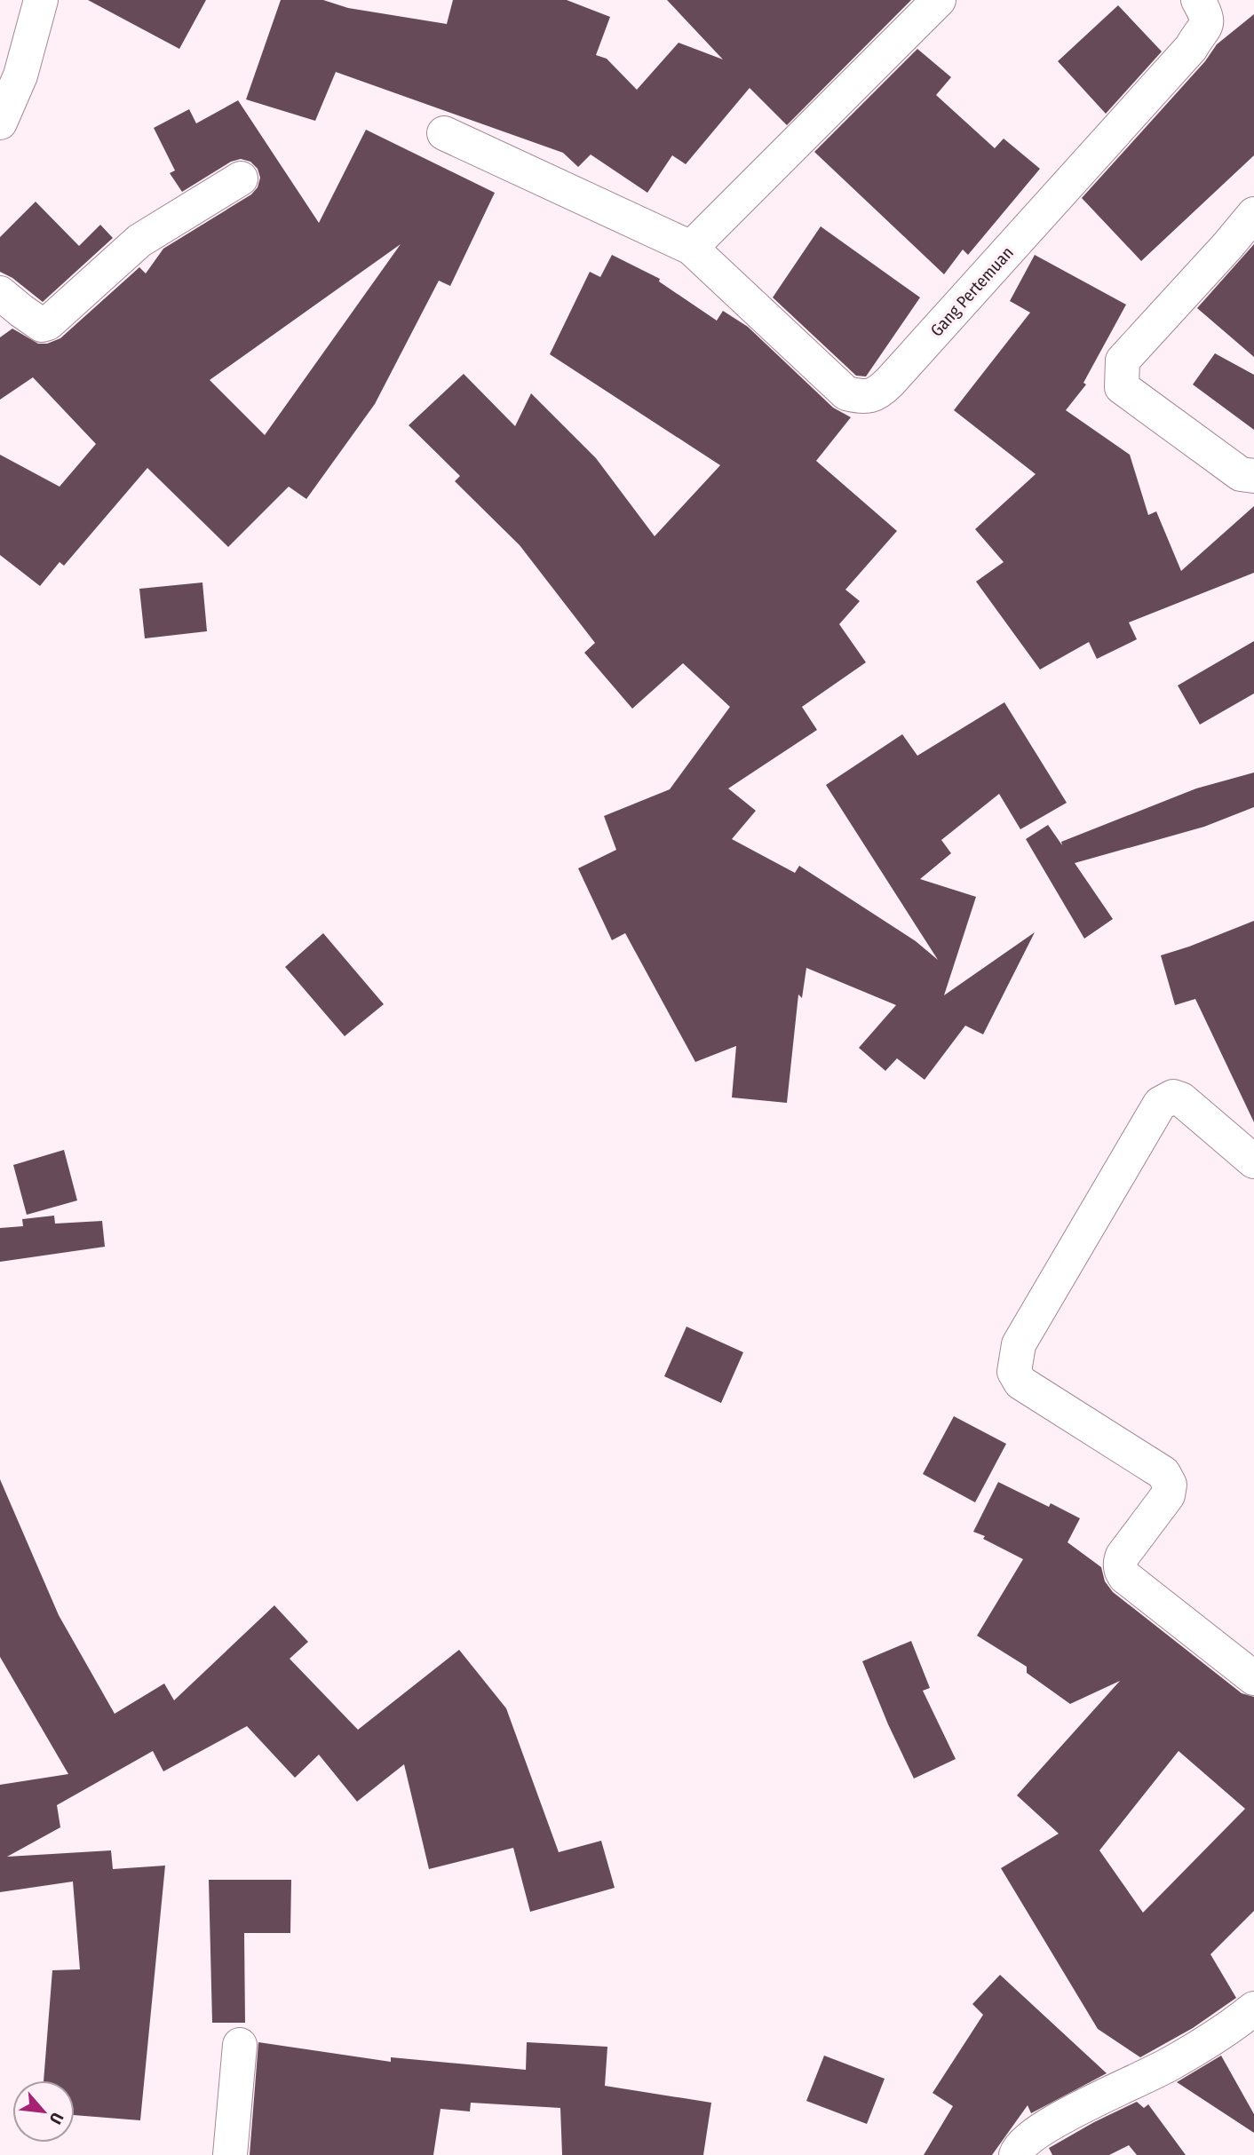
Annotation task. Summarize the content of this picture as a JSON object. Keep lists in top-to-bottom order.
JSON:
{
  "streets": {
    "street": ["Gang Pertemuan"]
  },
  "north": "bottom right"
}
